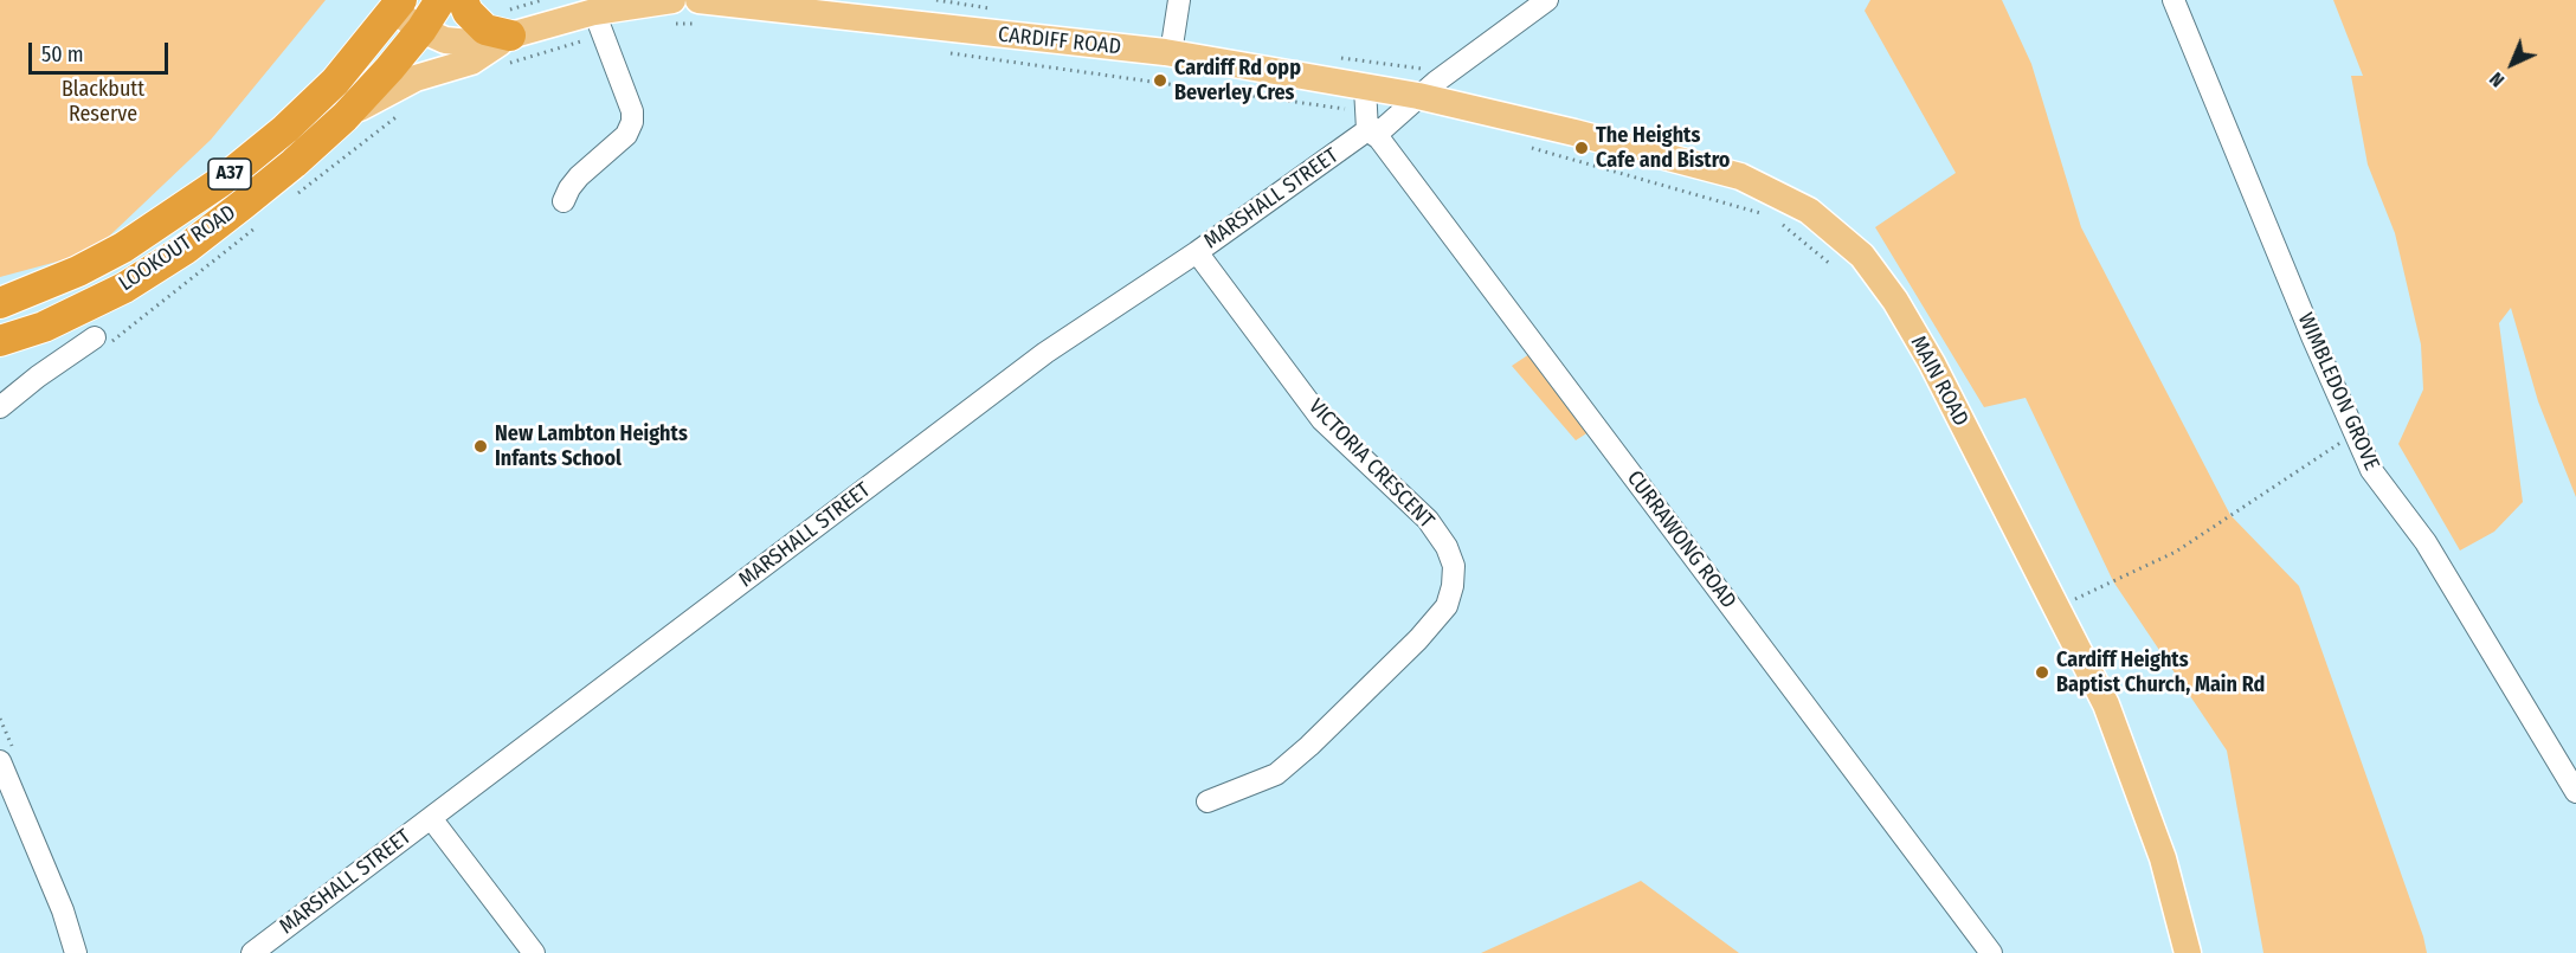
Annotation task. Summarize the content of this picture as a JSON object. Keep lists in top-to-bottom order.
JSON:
{
  "streets": {
    "highway": ["A37", "LOOKOUT ROAD"],
    "main road": ["CARDIFF ROAD", "MAIN ROAD"],
    "street": [
      "MARSHALL STREET",
      "WIMBLEDON GROVE",
      "VICTORIA CRESCENT",
      "CURRAWONG ROAD"
    ]
  },
  "crossings": [
    ["CARDIFF ROAD", "MARSHALL STREET"],
    ["CARDIFF ROAD", "MAIN ROAD"],
    ["A37", "LOOKOUT ROAD"],
    ["MARSHALL STREET", "MAIN ROAD"],
    ["MARSHALL STREET", "VICTORIA CRESCENT"],
    ["MARSHALL STREET", "CURRAWONG ROAD"]
  ],
  "parks": ["Blackbutt Reserve"],
  "places": [
    "Cardiff Rd opp Beverley Cres",
    "The Heights Cafe and Bistro",
    "New Lambton Heights Infants School",
    "Cardiff Heights Baptist Church, Main Rd"
  ],
  "scale_bar": "50 m",
  "north": "bottom left"
}
